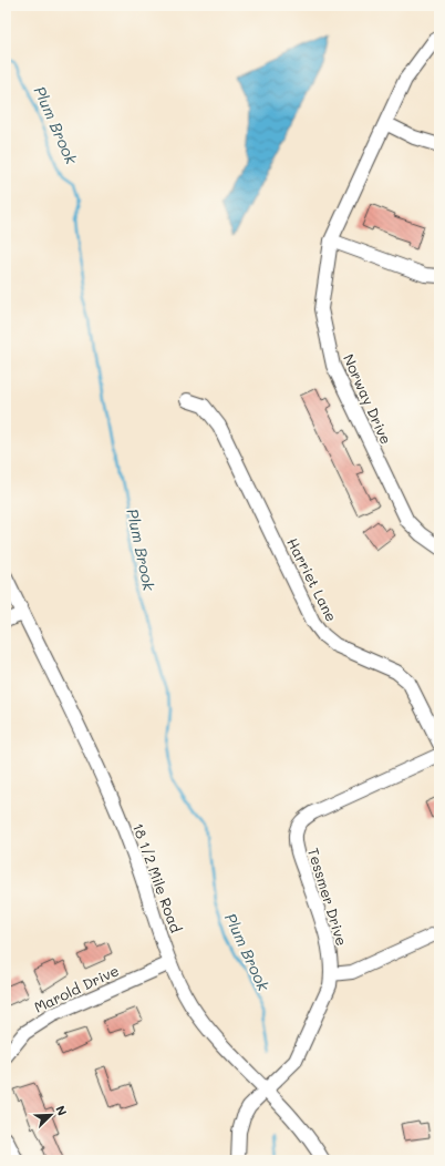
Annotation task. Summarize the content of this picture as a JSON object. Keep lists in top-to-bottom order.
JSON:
{
  "streets": {
    "street": [
      "Norway Drive",
      "Harriet Lane",
      "18 1/2 Mile Road",
      "Tessmer Drive",
      "Marold Drive"
    ]
  },
  "crossings": [
    ["18 1/2 Mile Road", "Tessmer Drive"],
    ["18 1/2 Mile Road", "Marold Drive"]
  ],
  "water": ["Plum Brook"],
  "north": "top right"
}
